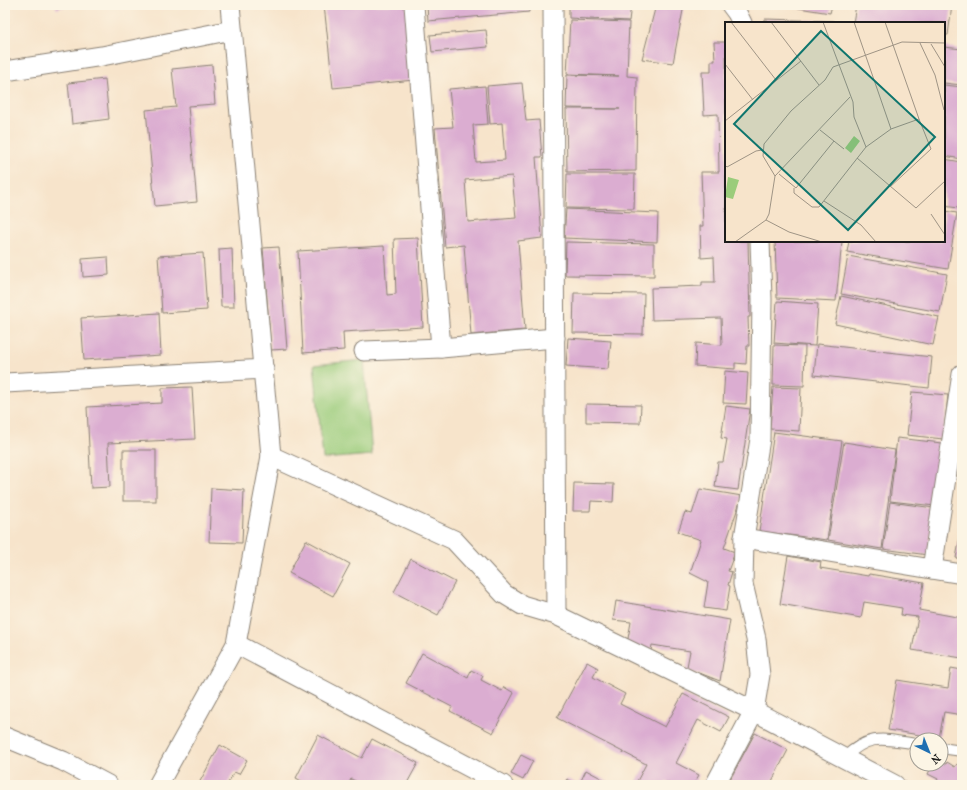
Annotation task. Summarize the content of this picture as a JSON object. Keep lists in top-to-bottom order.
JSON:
{
  "north": "bottom right"
}
